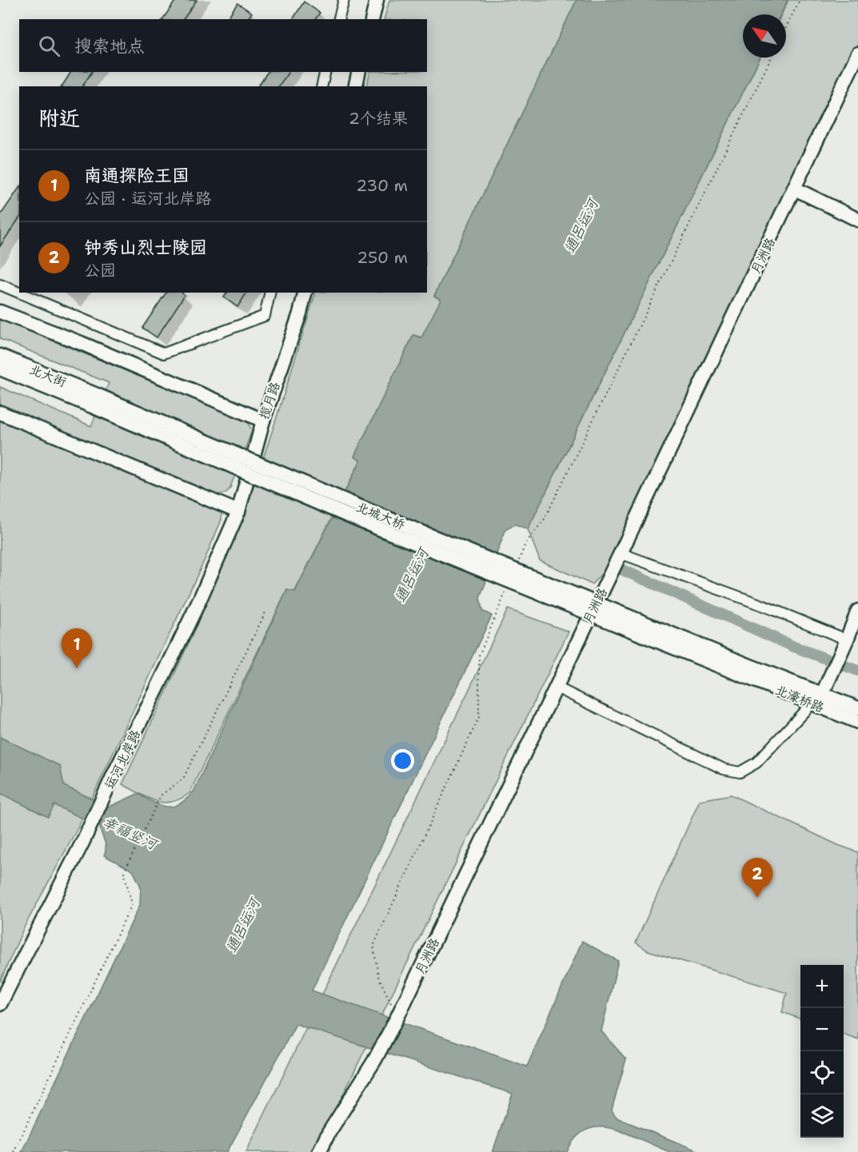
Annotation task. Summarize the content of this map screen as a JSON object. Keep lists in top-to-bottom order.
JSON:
{
  "streets": {
    "street": [
      "月洲路",
      "北大街",
      "揽月路",
      "北城大桥",
      "北濠桥路",
      "运河北岸路"
    ]
  },
  "crossings": [
    ["北大街", "北城大桥"],
    ["揽月路", "运河北岸路"],
    ["北城大桥", "北濠桥路"]
  ],
  "water": ["通吕运河", "幸福竖河"],
  "north": "top left",
  "page": {
    "search": "搜索地点",
    "heading": ["附近", "2个结果"],
    "list": [
      {
        "mark": "1",
        "name": "南通探险王国",
        "note": "公园 · 运河北岸路",
        "value": "230 m"
      },
      {
        "mark": "2",
        "name": "钟秀山烈士陵园",
        "note": "公园",
        "value": "250 m"
      }
    ],
    "pins": ["1", "2"],
    "map_buttons": ["+", "−"]
  }
}
